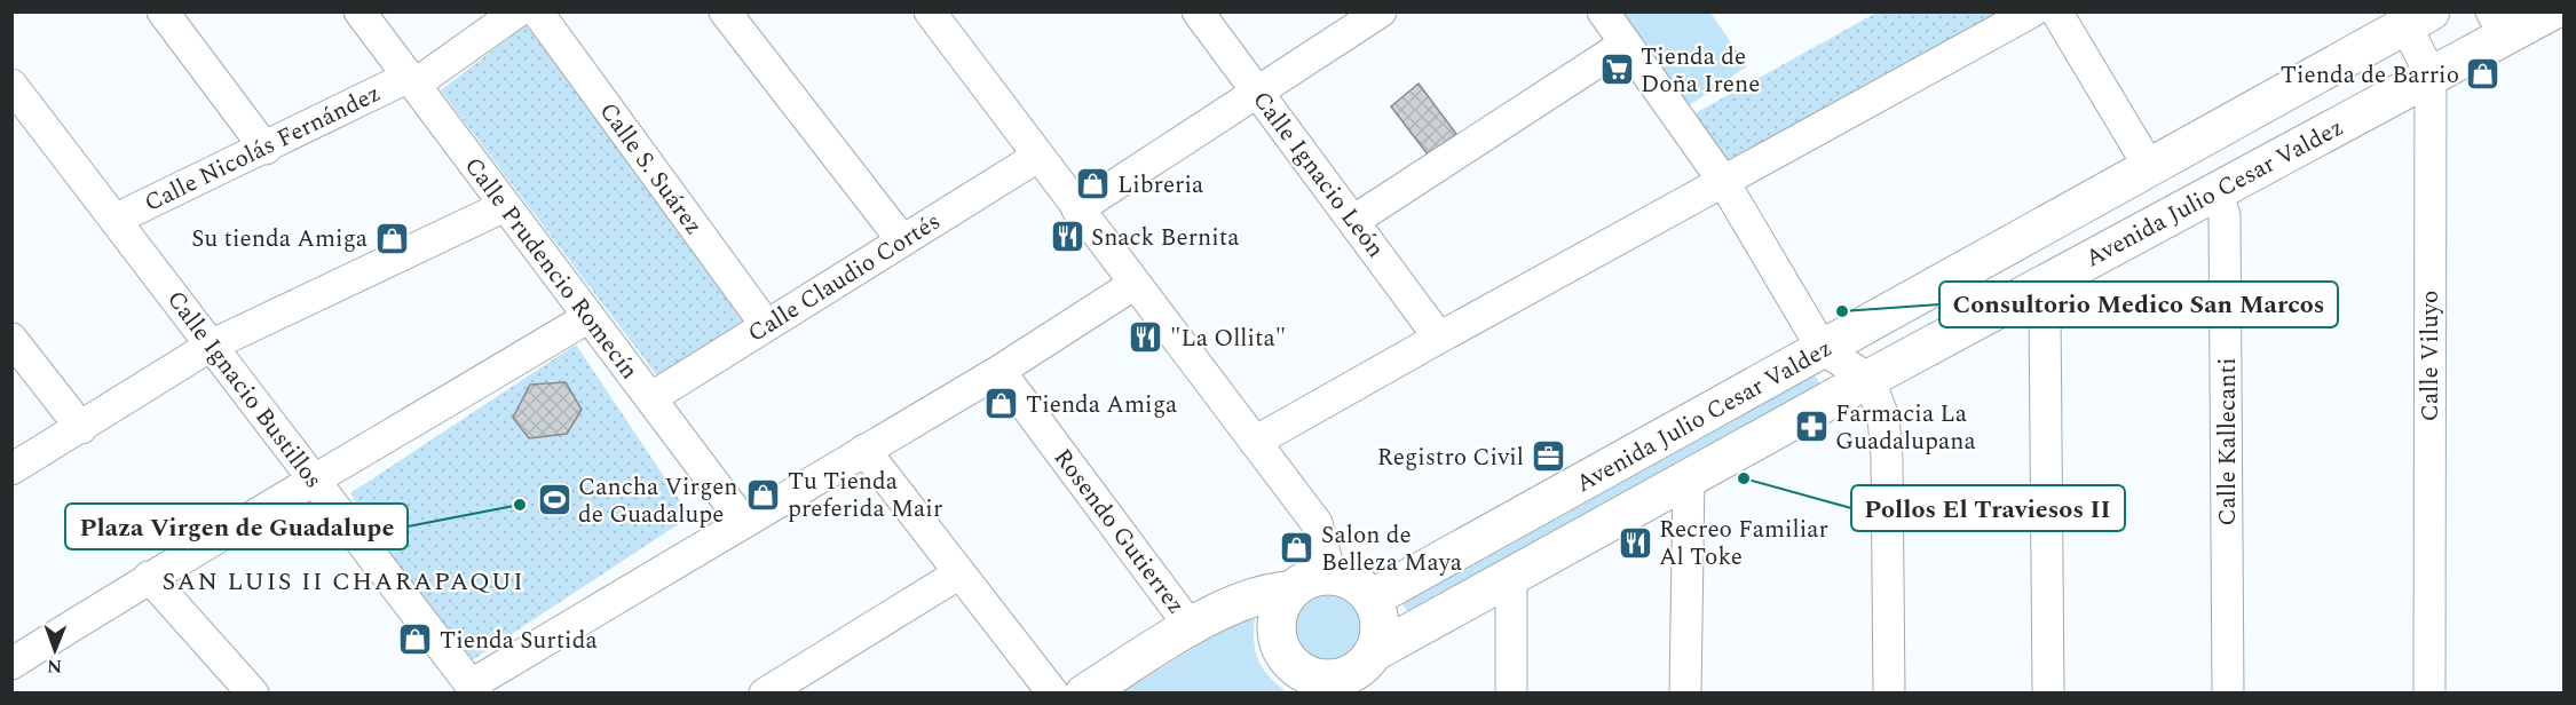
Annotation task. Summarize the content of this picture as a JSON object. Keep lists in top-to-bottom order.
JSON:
{
  "streets": {
    "main road": ["Avenida Julio Cesar Valdez"],
    "street": [
      "Calle Nicolás Fernández",
      "Calle S. Suárez",
      "Calle Ignacio León",
      "Calle Prudencio Romecín",
      "Calle Claudio Cortés",
      "Calle Viluyo",
      "Calle Ignacio Bustillos",
      "Calle Kallecanti",
      "Rosendo Gutierrez"
    ]
  },
  "crossings": [
    ["Calle Nicolás Fernández", "Calle Prudencio Romecín"],
    ["Calle Nicolás Fernández", "Calle Ignacio Bustillos"],
    ["Calle S. Suárez", "Calle Claudio Cortés"],
    ["Avenida Julio Cesar Valdez", "Calle Viluyo"],
    ["Avenida Julio Cesar Valdez", "Calle Kallecanti"],
    ["Calle Prudencio Romecín", "Calle Claudio Cortés"]
  ],
  "districts": ["SAN LUIS II CHARAPAQUI"],
  "places": {
    "supermarket": ["Tienda de Doña Irene"],
    "shop": [
      "Tienda de Barrio",
      "Libreria",
      "Su tienda Amiga",
      "Tienda Amiga",
      "Tu Tienda preferida Mair",
      "Salon de Belleza Maya",
      "Tienda Surtida"
    ],
    "restaurant": ["Snack Bernita", "\"La Ollita\"", "Recreo Familiar Al Toke"],
    "other": ["Consultorio Medico San Marcos", "Pollos El Traviesos II", "Plaza Virgen de Guadalupe"],
    "pharmacy": ["Farmacia La Guadalupana"],
    "office": ["Registro Civil"],
    "sports": ["Cancha Virgen de Guadalupe"]
  },
  "north": "bottom"
}
